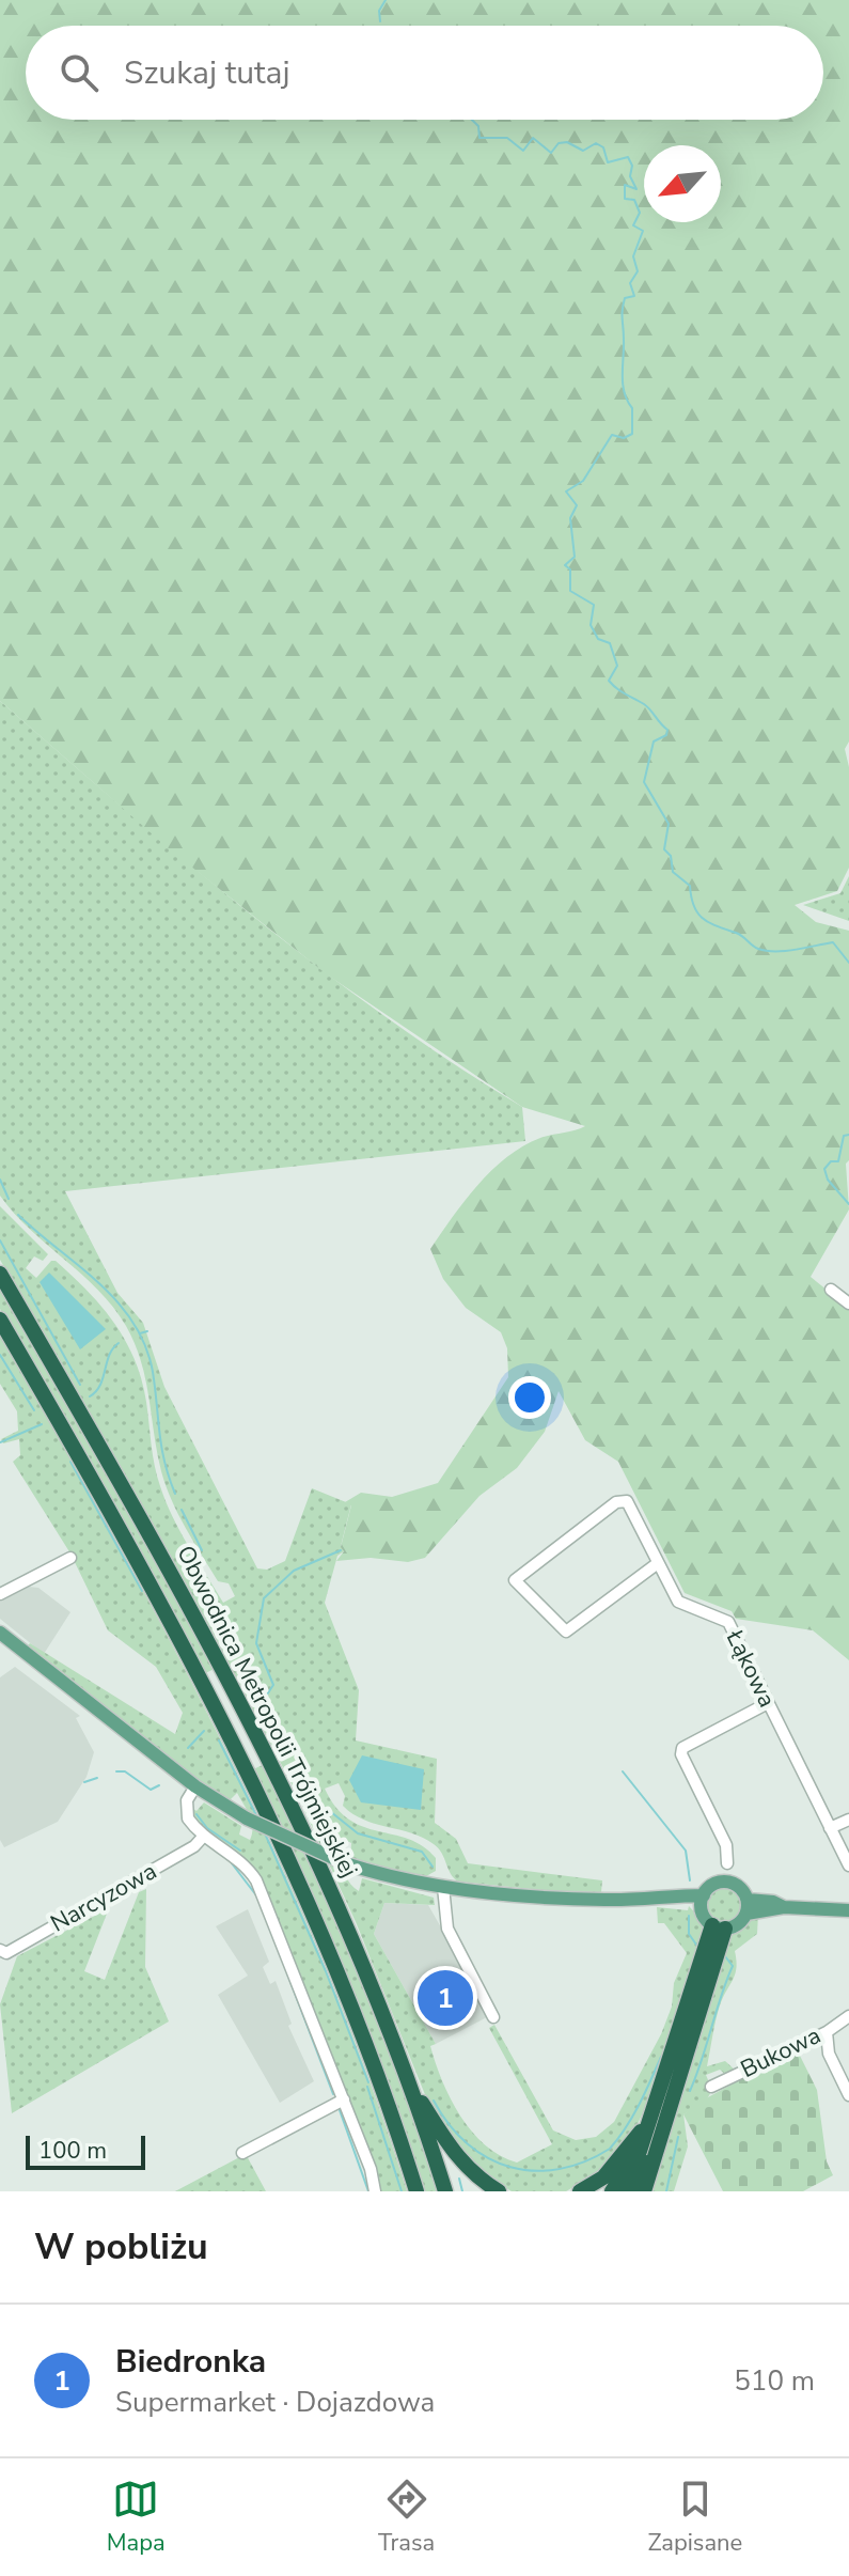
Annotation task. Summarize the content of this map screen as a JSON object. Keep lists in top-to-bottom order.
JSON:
{
  "streets": {
    "highway": ["Obwodnica Metropolii Trójmiejskiej"],
    "street": ["Łąkowa", "Narcyzowa", "Bukowa"]
  },
  "scale_bar": "100 m",
  "north": "bottom left",
  "page": {
    "search": "Szukaj tutaj",
    "pins": "1",
    "scale": "100 m",
    "heading": "W pobliżu",
    "list": [
      {
        "mark": "1",
        "name": "Biedronka",
        "note": "Supermarket · Dojazdowa",
        "value": "510 m"
      }
    ],
    "nav": ["Mapa", "Trasa", "Zapisane"]
  }
}
